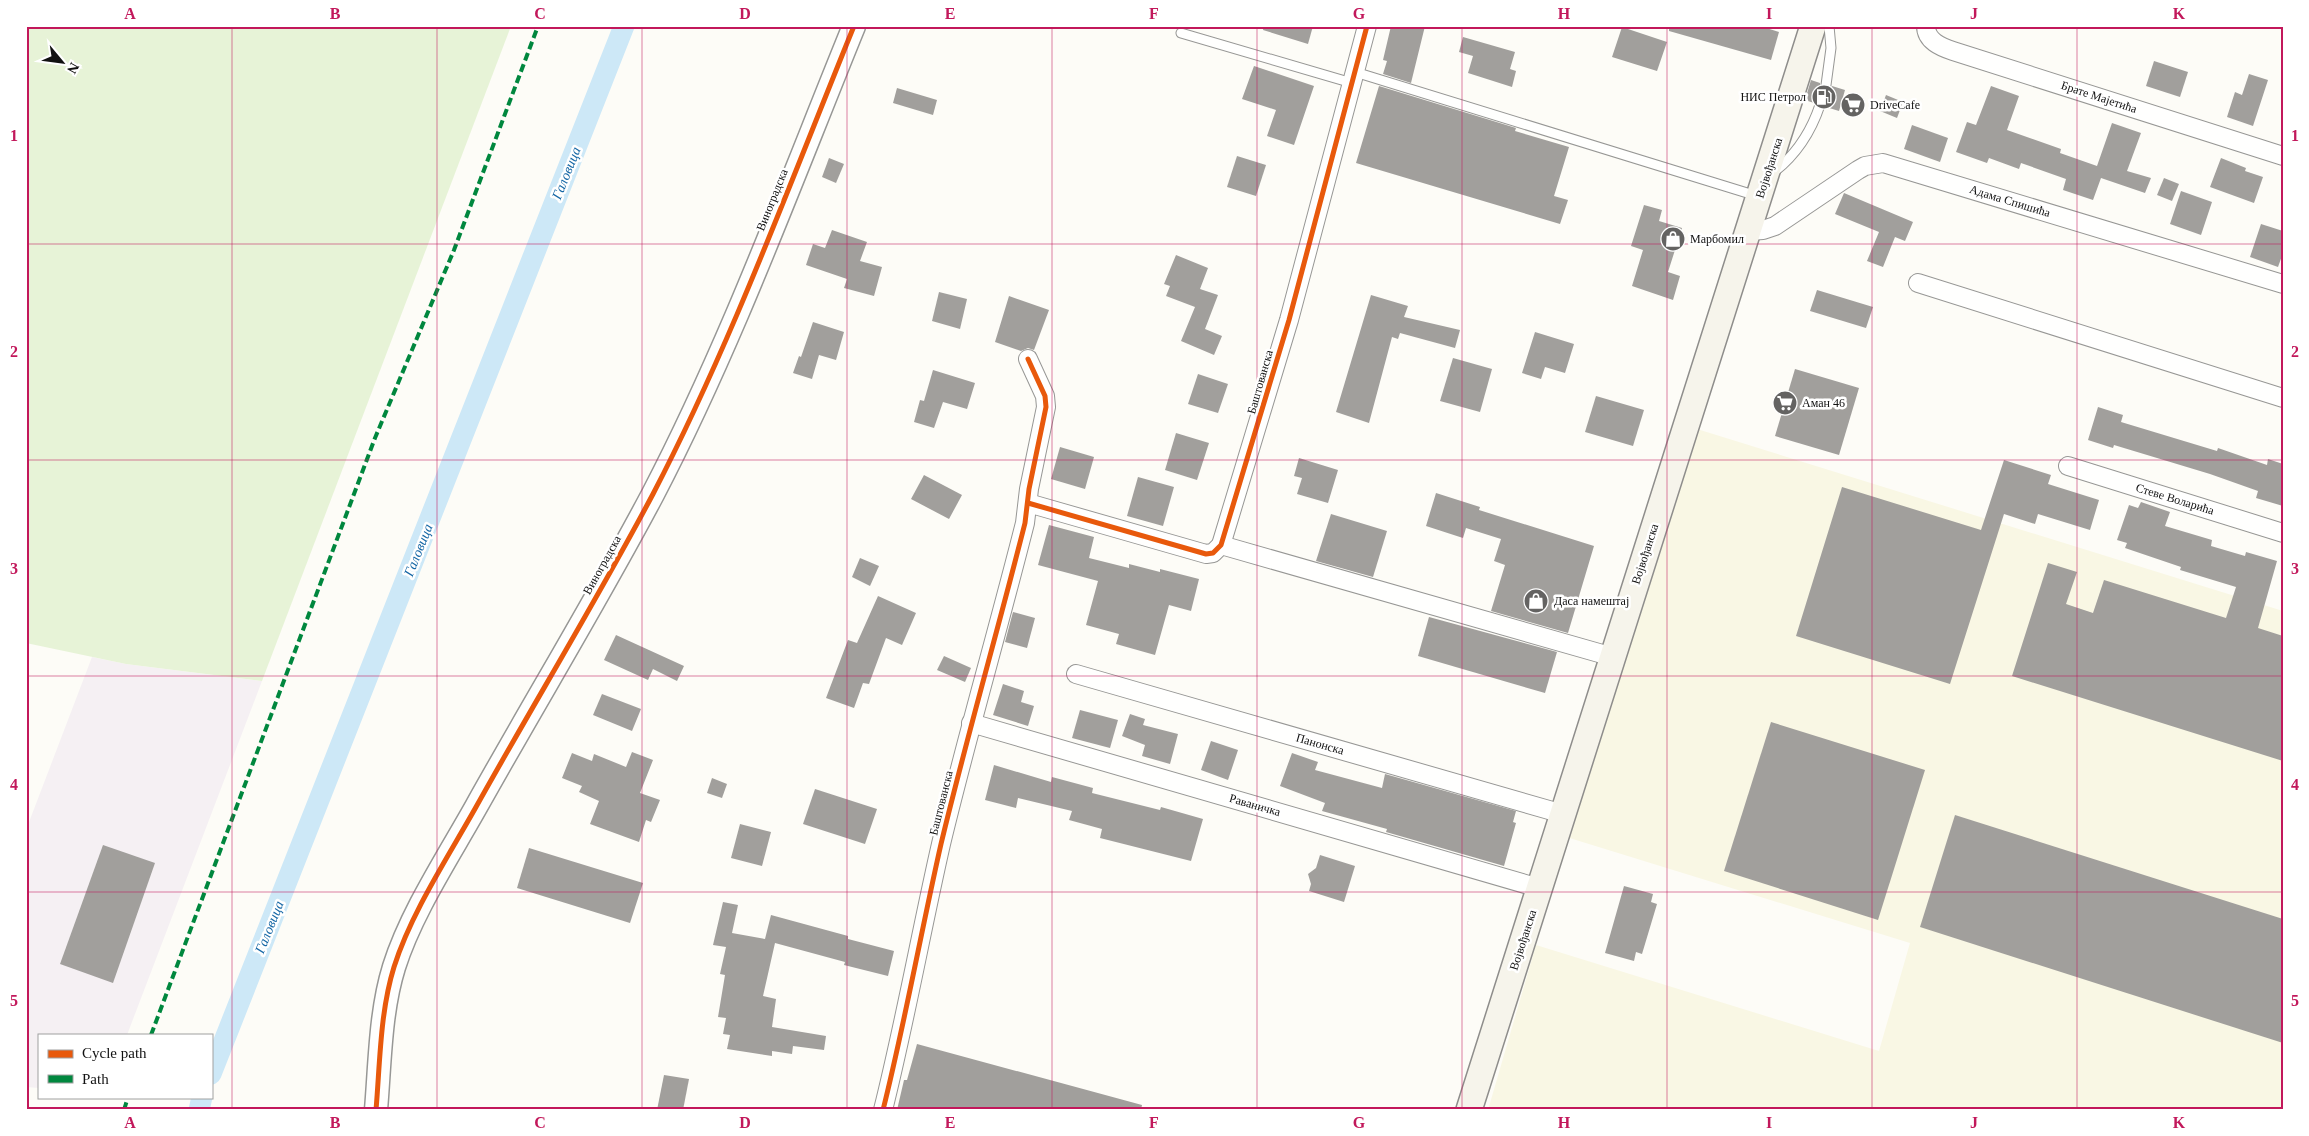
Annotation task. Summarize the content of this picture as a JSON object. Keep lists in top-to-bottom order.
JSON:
{
  "streets": {
    "main road": ["Војвођанска"],
    "street": [
      "Брате Мајетића",
      "Виноградска",
      "Адама Спишића",
      "Баштованска",
      "Стеве Воларића",
      "Панонска",
      "Раваничка"
    ]
  },
  "crossings": [
    ["Војвођанска", "Адама Спишића"],
    ["Војвођанска", "Панонска"],
    ["Војвођанска", "Раваничка"],
    ["Баштованска", "Раваничка"]
  ],
  "water": ["Галовица"],
  "places": {
    "fuel station": ["НИС Петрол"],
    "supermarket": ["DriveCafe", "Аман 46"],
    "shop": ["Марбомил", "Даса намештај"]
  },
  "legend": ["Cycle path", "Path"],
  "north": "bottom right",
  "grid": {
    "columns": [
      "A",
      "B",
      "C",
      "D",
      "E",
      "F",
      "G",
      "H",
      "I",
      "J",
      "K"
    ],
    "rows": [
      "1",
      "2",
      "3",
      "4",
      "5"
    ]
  }
}
